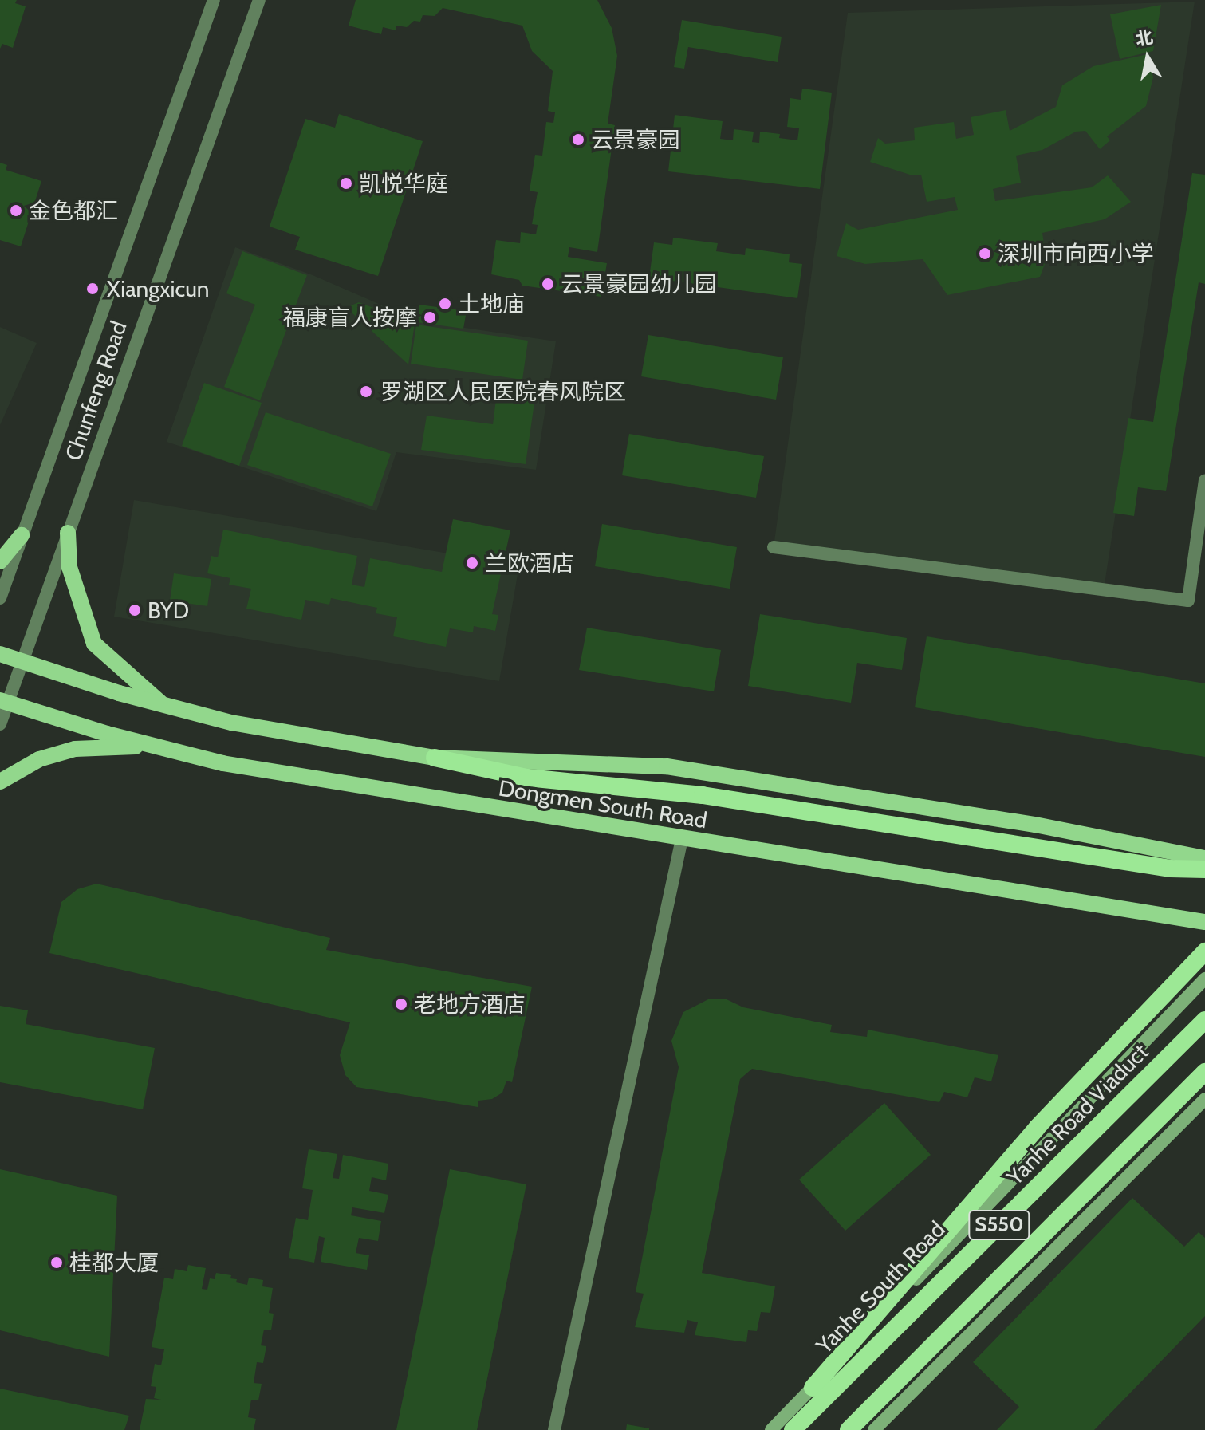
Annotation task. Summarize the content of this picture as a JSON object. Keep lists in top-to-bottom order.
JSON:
{
  "streets": {
    "highway": ["Yanhe Road Viaduct", "S550"],
    "main road": ["Dongmen South Road", "Yanhe South Road"],
    "street": ["Chunfeng Road"]
  },
  "crossings": [
    ["Chunfeng Road", "Dongmen South Road"]
  ],
  "places": [
    "云景豪园",
    "凯悦华庭",
    "金色都汇",
    "深圳市向西小学",
    "云景豪园幼儿园",
    "Xiangxicun",
    "土地庙",
    "福康盲人按摩",
    "罗湖区人民医院春风院区",
    "兰欧酒店",
    "BYD",
    "老地方酒店",
    "桂都大厦"
  ],
  "north": "top"
}
